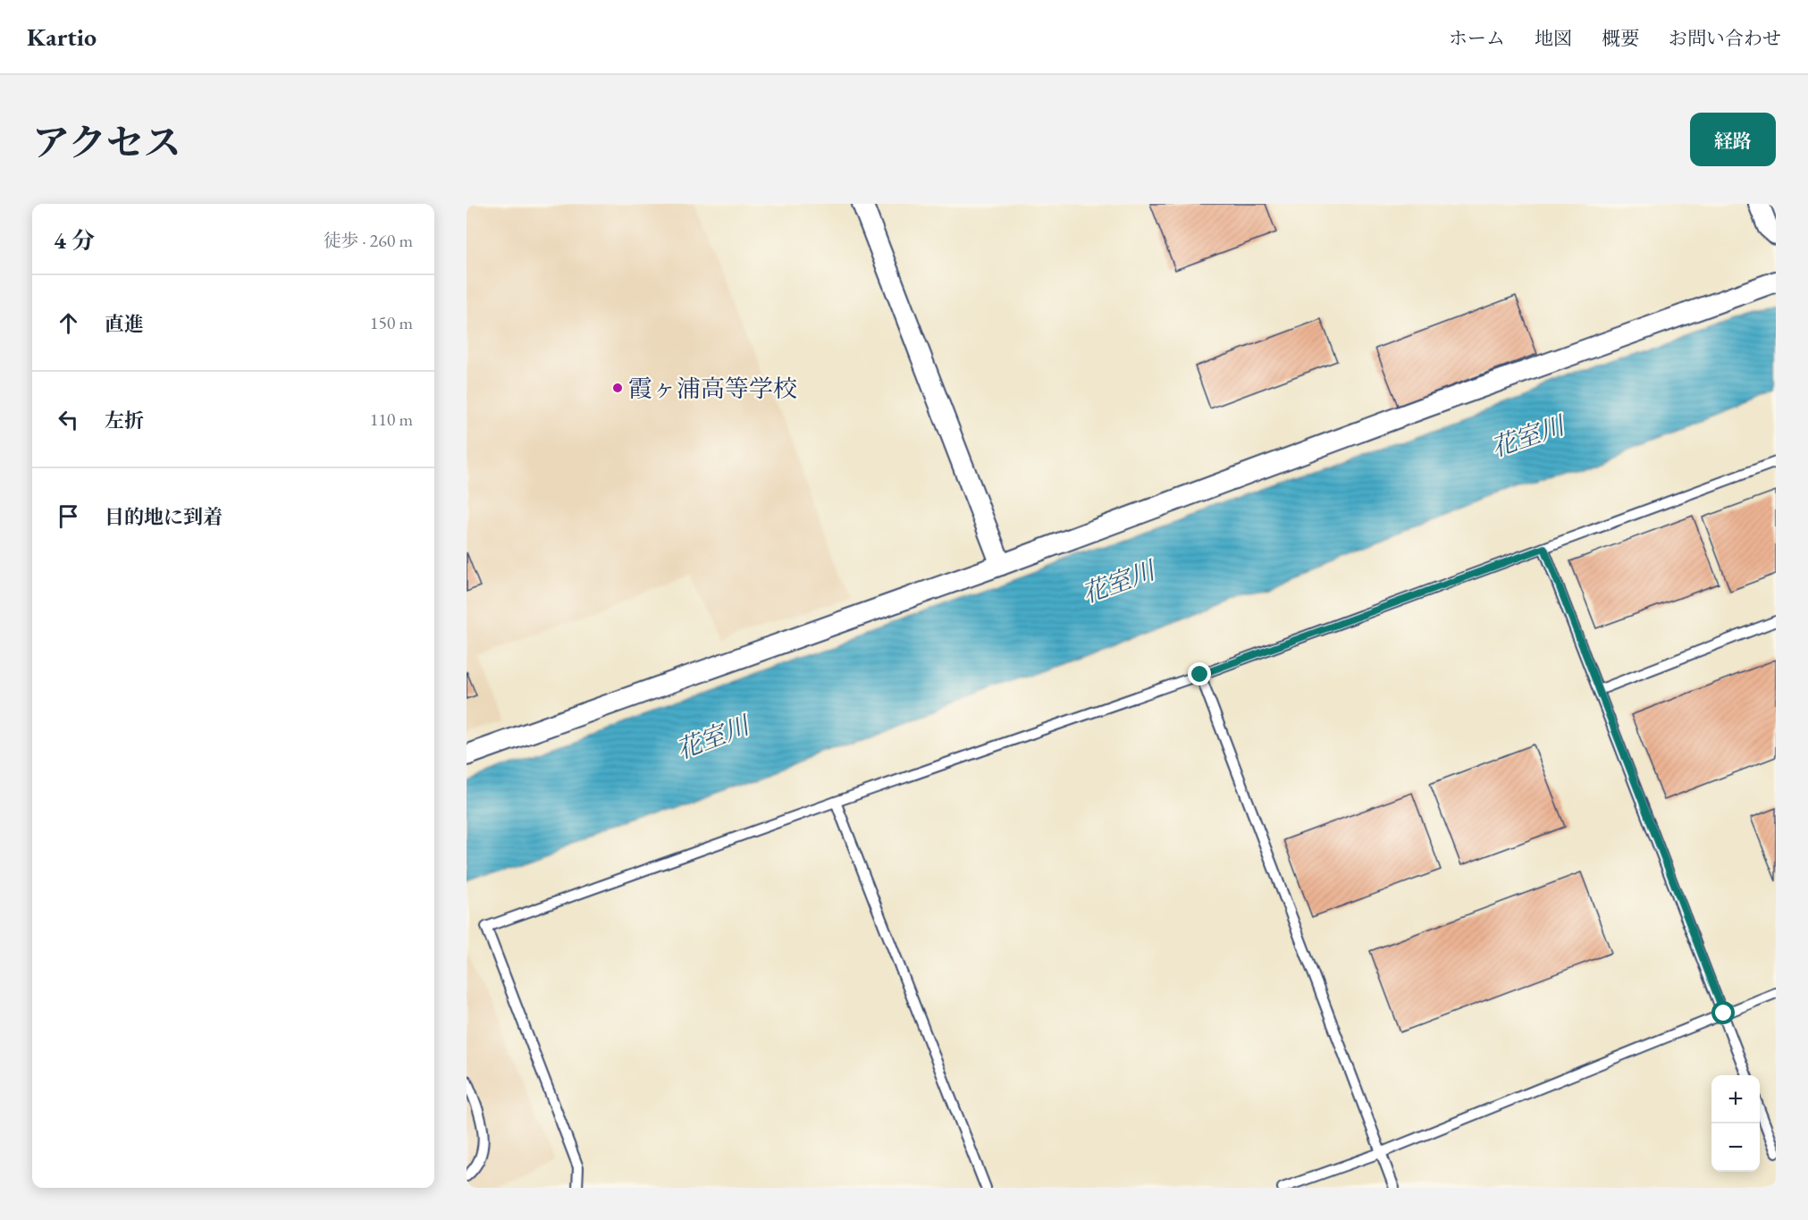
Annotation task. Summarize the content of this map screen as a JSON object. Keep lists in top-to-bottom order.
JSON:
{
  "water": ["花室川"],
  "places": ["霞ヶ浦高等学校"],
  "page": {
    "header": "Kartio",
    "nav": [
      "ホーム",
      "地図",
      "概要",
      "お問い合わせ"
    ],
    "title": "アクセス",
    "buttons": "経路",
    "heading": ["4 分", "徒歩 · 260 m"],
    "list": [
      ["直進", "150 m"],
      ["左折", "110 m"],
      "目的地に到着"
    ],
    "map_buttons": ["+", "−"]
  }
}
